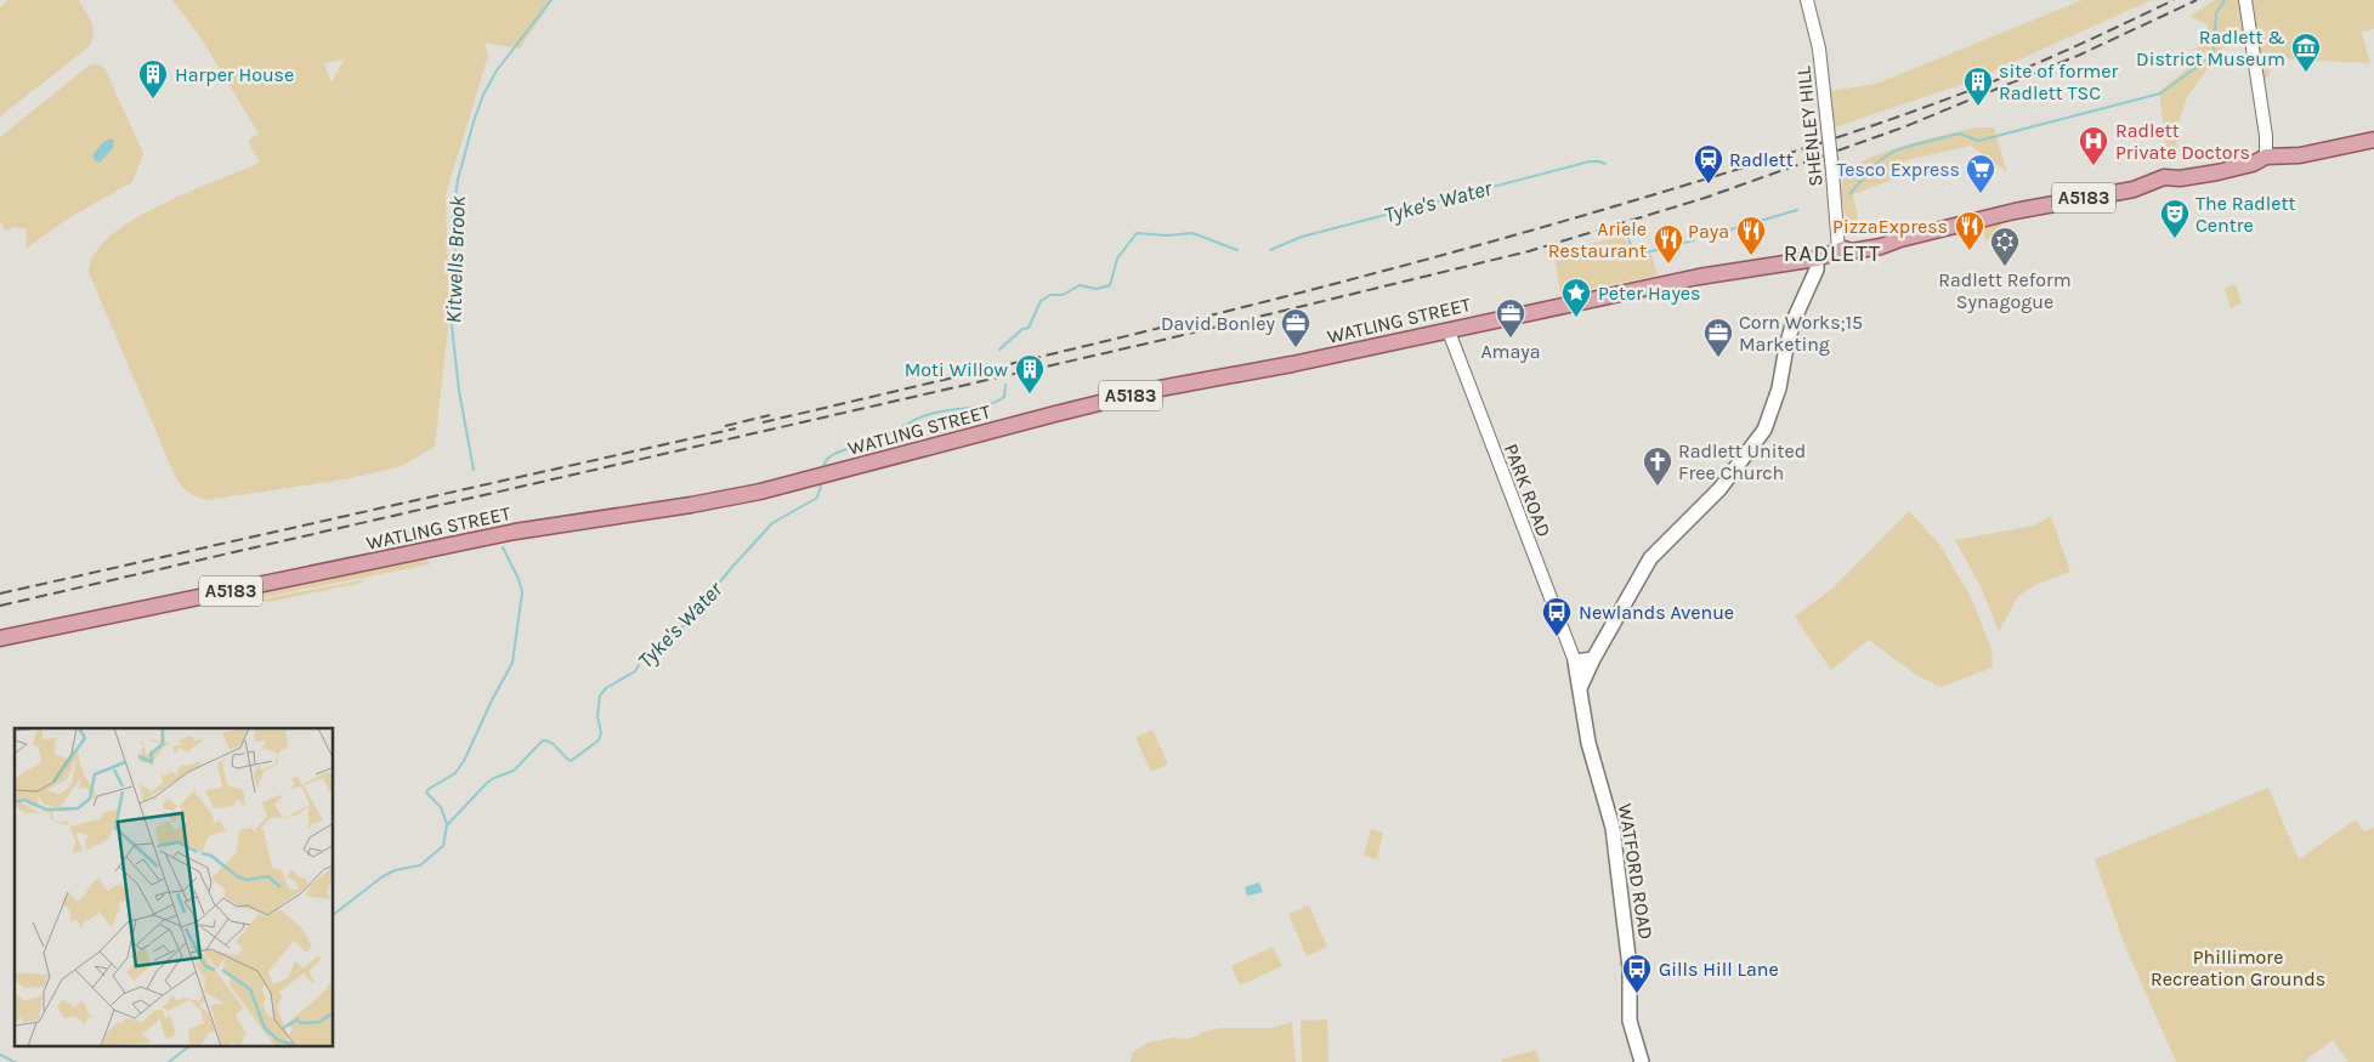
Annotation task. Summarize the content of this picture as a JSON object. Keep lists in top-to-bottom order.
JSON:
{
  "streets": {
    "main road": ["A5183", "WATLING STREET", "WATFORD ROAD"],
    "street": ["SHENLEY HILL", "PARK ROAD"]
  },
  "crossings": [
    ["SHENLEY HILL", "WATLING STREET"],
    ["WATLING STREET", "PARK ROAD"],
    ["PARK ROAD", "WATFORD ROAD"]
  ],
  "districts": ["RADLETT"],
  "water": ["Tyke's Water", "Kitwells Brook"],
  "parks": ["Phillimore Recreation Grounds"],
  "places": {
    "museum": ["Radlett & District Museum"],
    "building": ["Harper House", "site of former Radlett TSC", "Moti Willow"],
    "hospital": ["Radlett Private Doctors"],
    "station": ["Radlett"],
    "supermarket": ["Tesco Express"],
    "theatre": ["The Radlett Centre"],
    "restaurant": ["PizzaExpress", "Paya", "Ariele Restaurant"],
    "synagogue": ["Radlett Reform Synagogue"],
    "place": ["Peter Hayes"],
    "office": ["Amaya", "David Bonley", "Corn Works;15 Marketing"],
    "church": ["Radlett United Free Church"],
    "bus stop": ["Newlands Avenue", "Gills Hill Lane"]
  }
}
